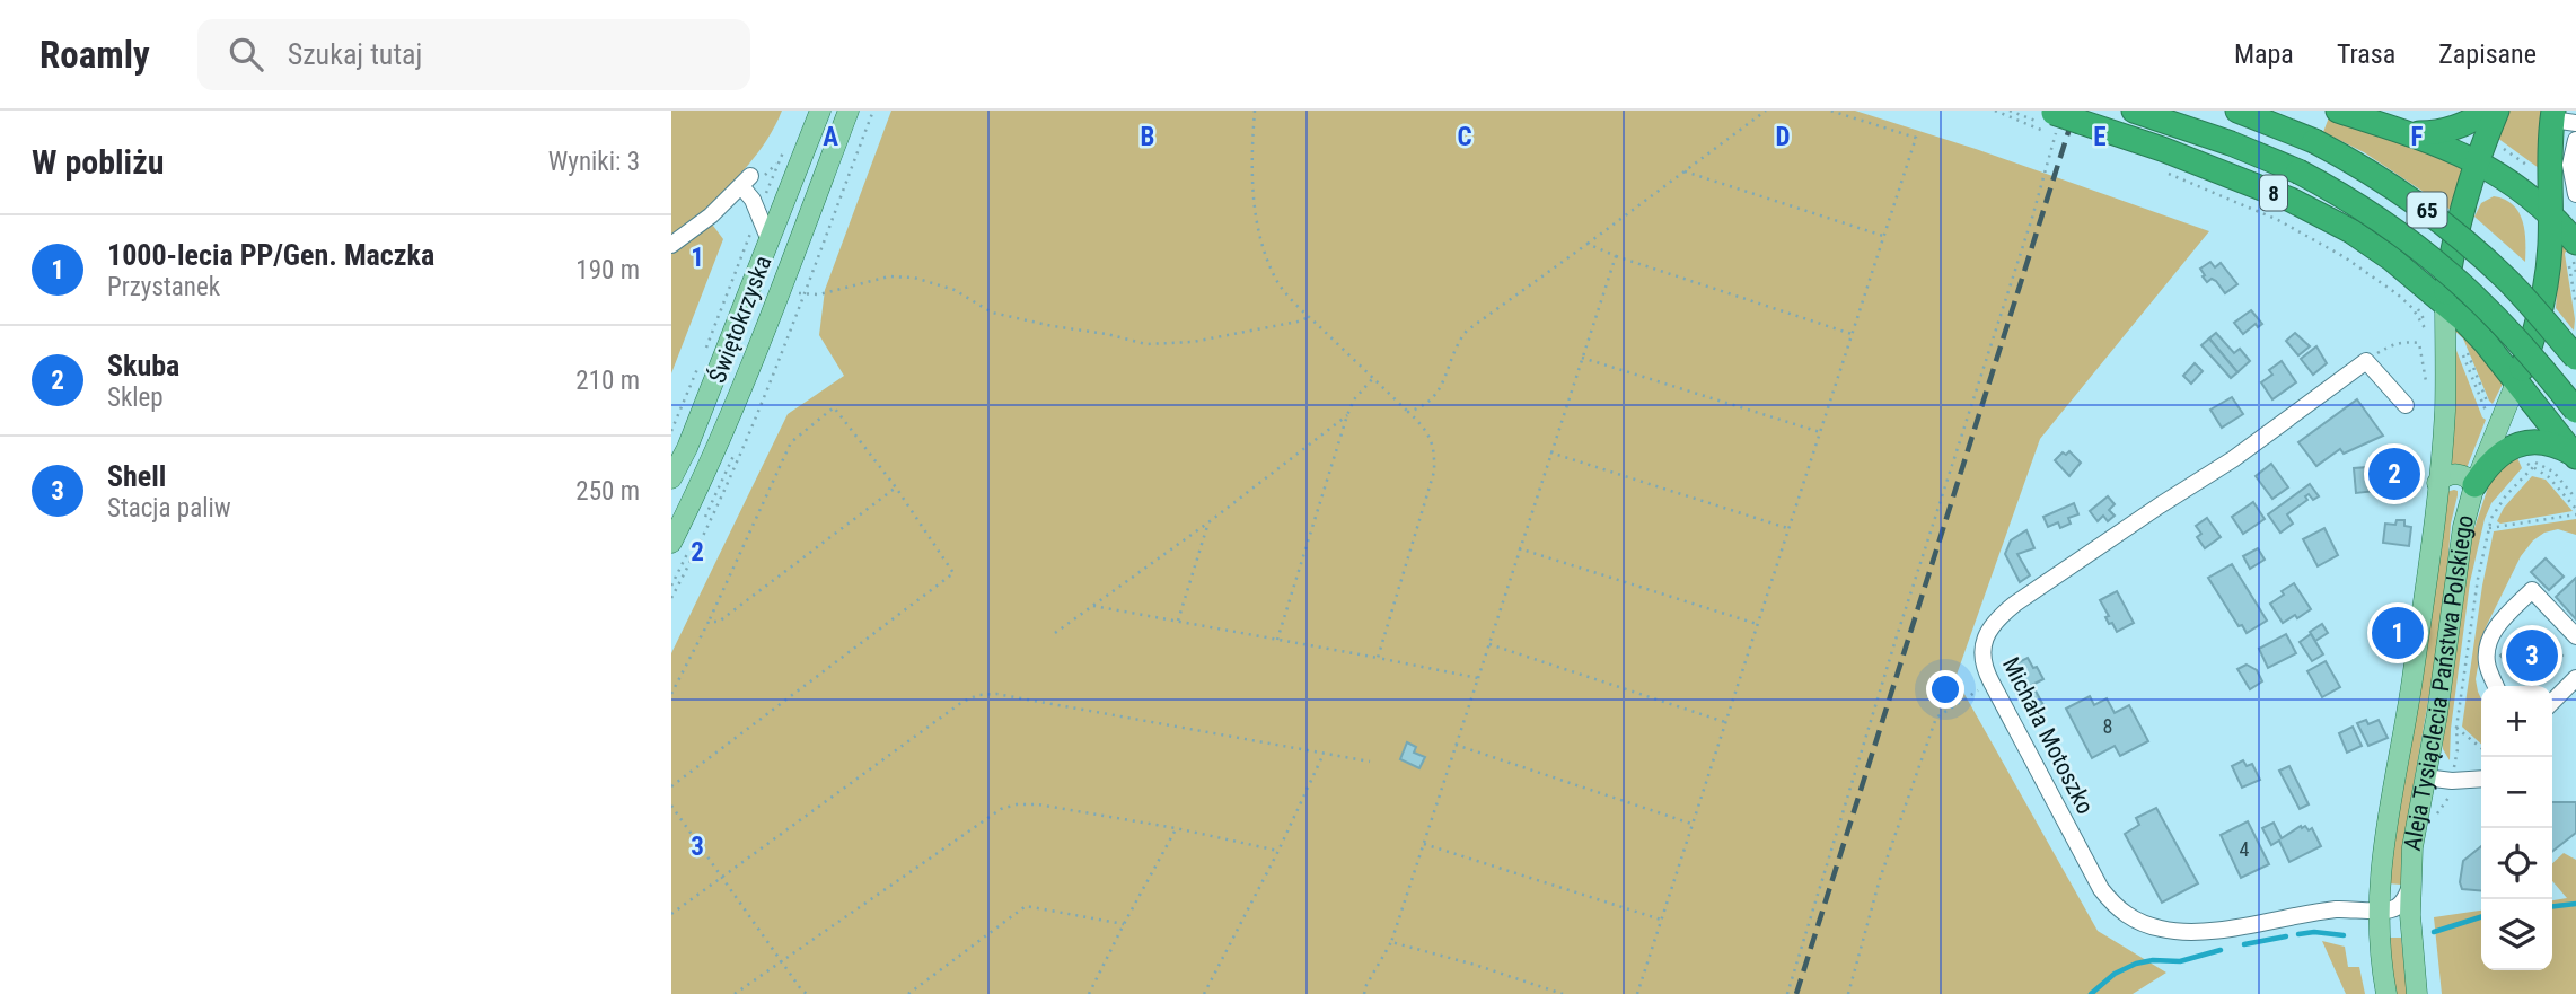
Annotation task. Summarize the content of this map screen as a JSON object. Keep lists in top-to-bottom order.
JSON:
{
  "streets": {
    "highway": ["8", "65"],
    "main road": ["Świętokrzyska", "Aleja Tysiąclecia Państwa Polskiego"],
    "street": ["Michała Motoszko"]
  },
  "crossings": [
    ["8", "Aleja Tysiąclecia Państwa Polskiego"],
    ["Aleja Tysiąclecia Państwa Polskiego", "Michała Motoszko"]
  ],
  "house_numbers": ["8", "4"],
  "page": {
    "header": "Roamly",
    "search": "Szukaj tutaj",
    "nav": ["Mapa", "Trasa", "Zapisane"],
    "heading": ["W pobliżu", "Wyniki: 3"],
    "list": [
      {
        "mark": "1",
        "name": "1000-lecia PP/Gen. Maczka",
        "note": "Przystanek",
        "value": "190 m"
      },
      {
        "mark": "2",
        "name": "Skuba",
        "note": "Sklep",
        "value": "210 m"
      },
      {
        "mark": "3",
        "name": "Shell",
        "note": "Stacja paliw",
        "value": "250 m"
      }
    ],
    "pins": ["2", "1", "3"],
    "map_buttons": ["+", "−"]
  },
  "grid": {
    "columns": [
      "A",
      "B",
      "C",
      "D",
      "E",
      "F"
    ],
    "rows": ["1", "2", "3"]
  }
}
